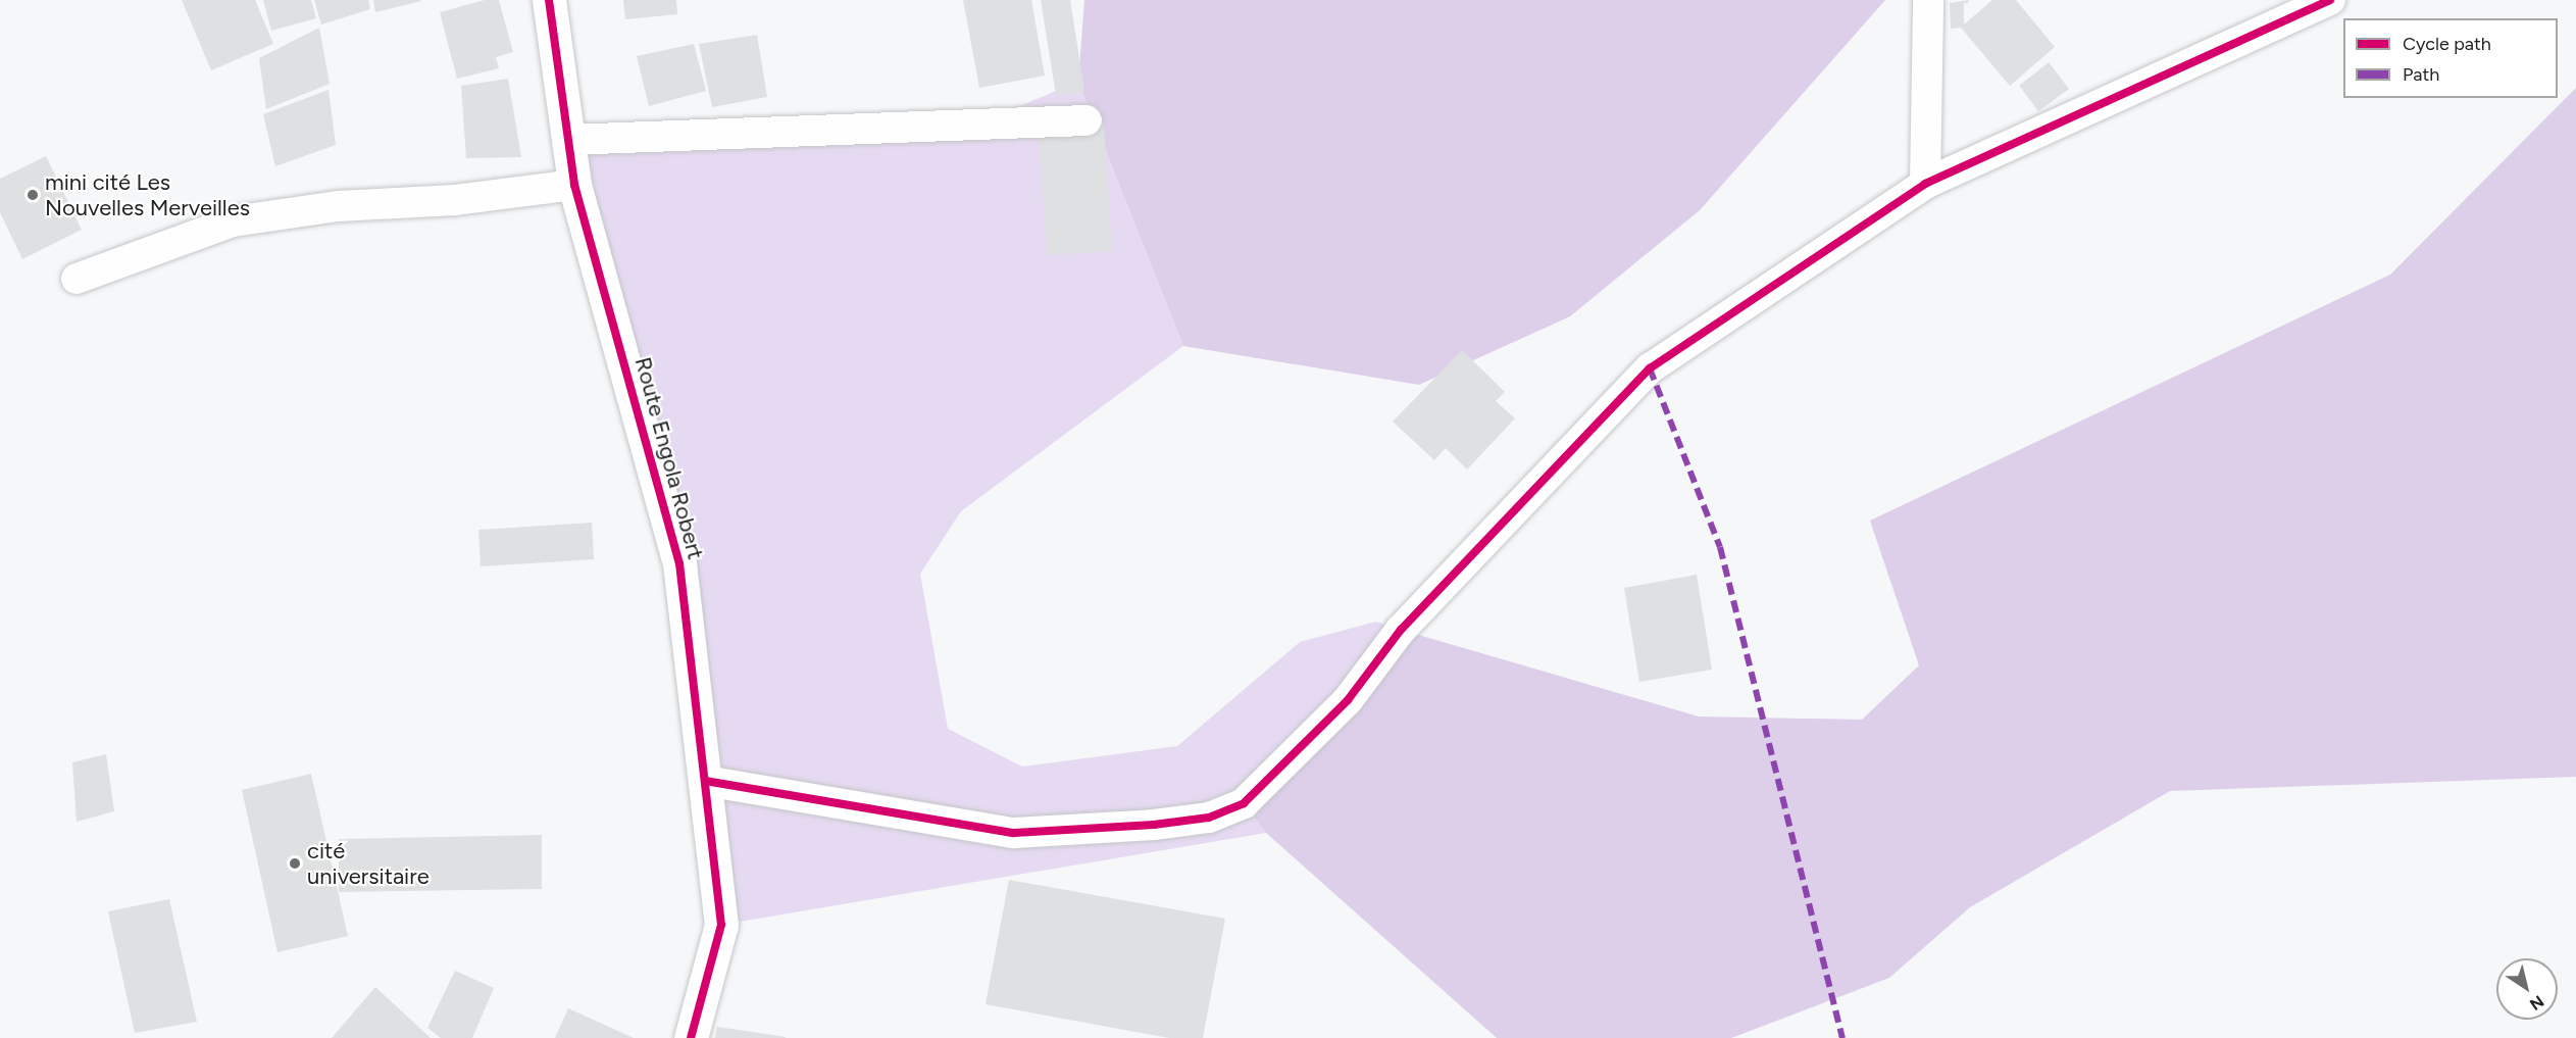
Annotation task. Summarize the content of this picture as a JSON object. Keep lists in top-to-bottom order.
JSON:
{
  "streets": {
    "street": ["Route Engola Robert"]
  },
  "places": ["mini cité Les Nouvelles Merveilles", "cité universitaire"],
  "legend": ["Cycle path", "Path"],
  "north": "bottom right"
}
